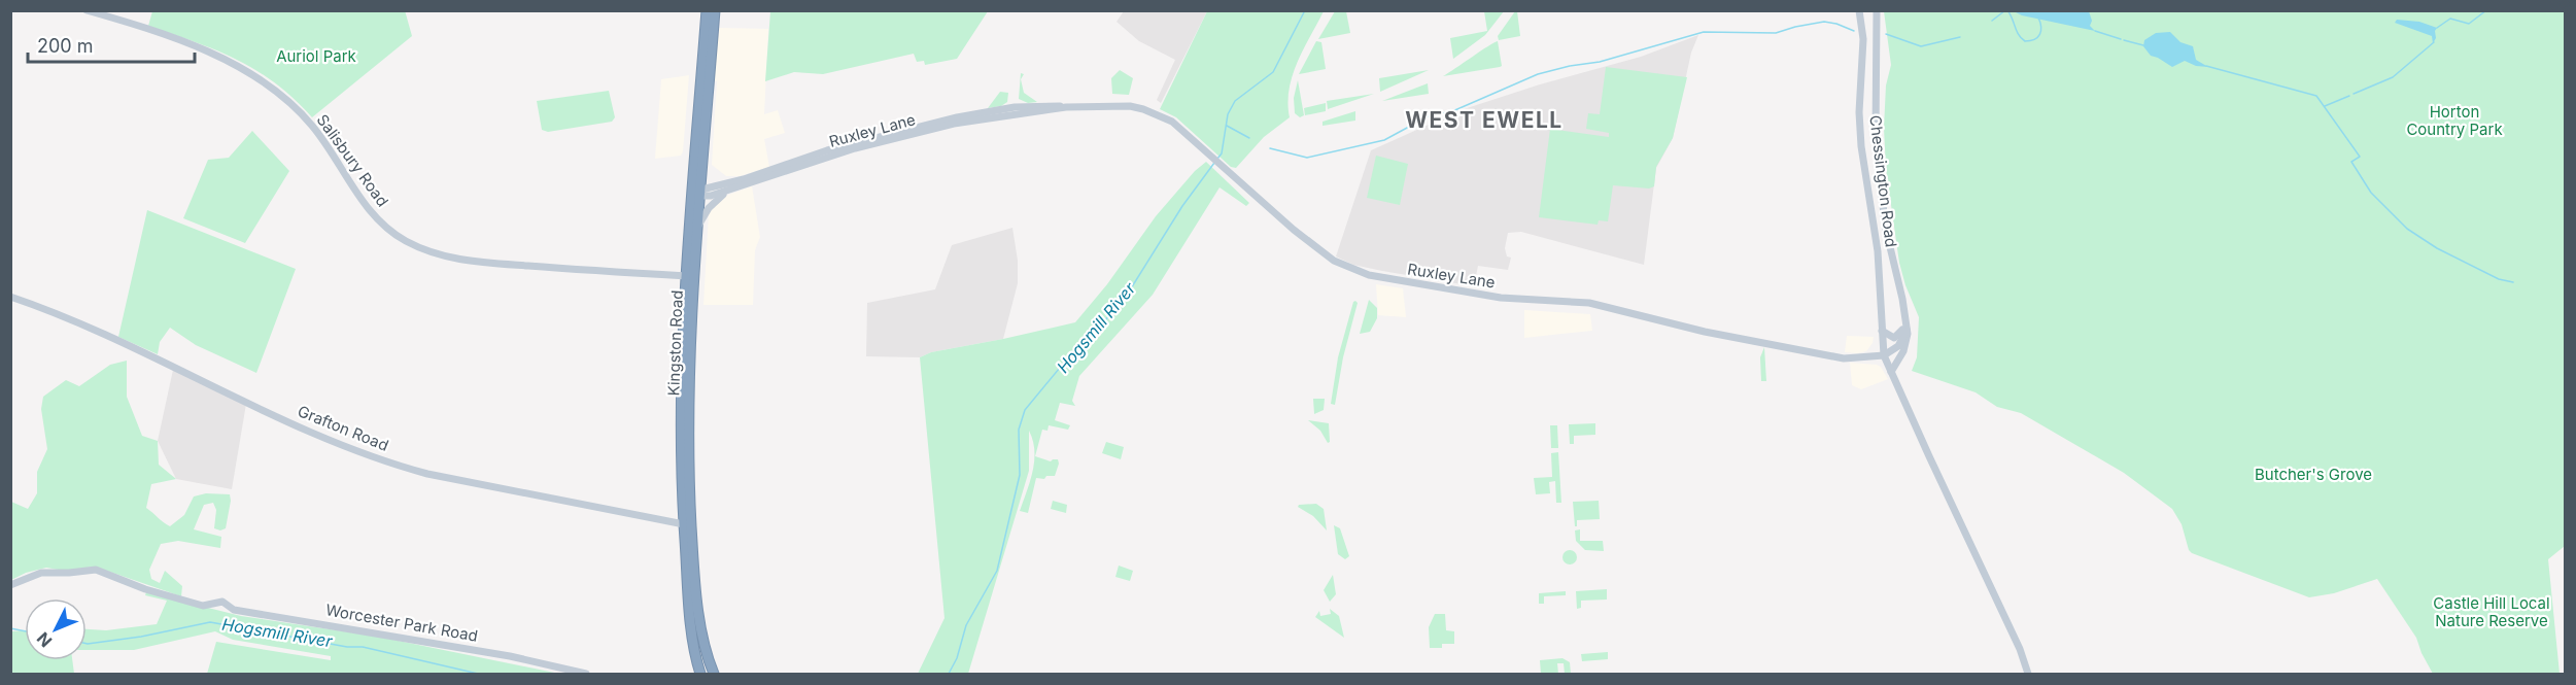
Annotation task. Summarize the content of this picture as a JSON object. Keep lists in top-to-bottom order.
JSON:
{
  "streets": {
    "highway": ["Kingston Road"],
    "main road": [
      "Ruxley Lane",
      "Salisbury Road",
      "Chessington Road",
      "Grafton Road",
      "Worcester Park Road"
    ]
  },
  "crossings": [
    ["Ruxley Lane", "Chessington Road"],
    ["Ruxley Lane", "Kingston Road"],
    ["Salisbury Road", "Kingston Road"],
    ["Kingston Road", "Grafton Road"]
  ],
  "districts": ["WEST EWELL"],
  "water": ["Hogsmill River"],
  "parks": [
    "Auriol Park",
    "Horton Country Park",
    "Butcher's Grove",
    "Castle Hill Local Nature Reserve"
  ],
  "scale_bar": "200 m",
  "north": "bottom left"
}
